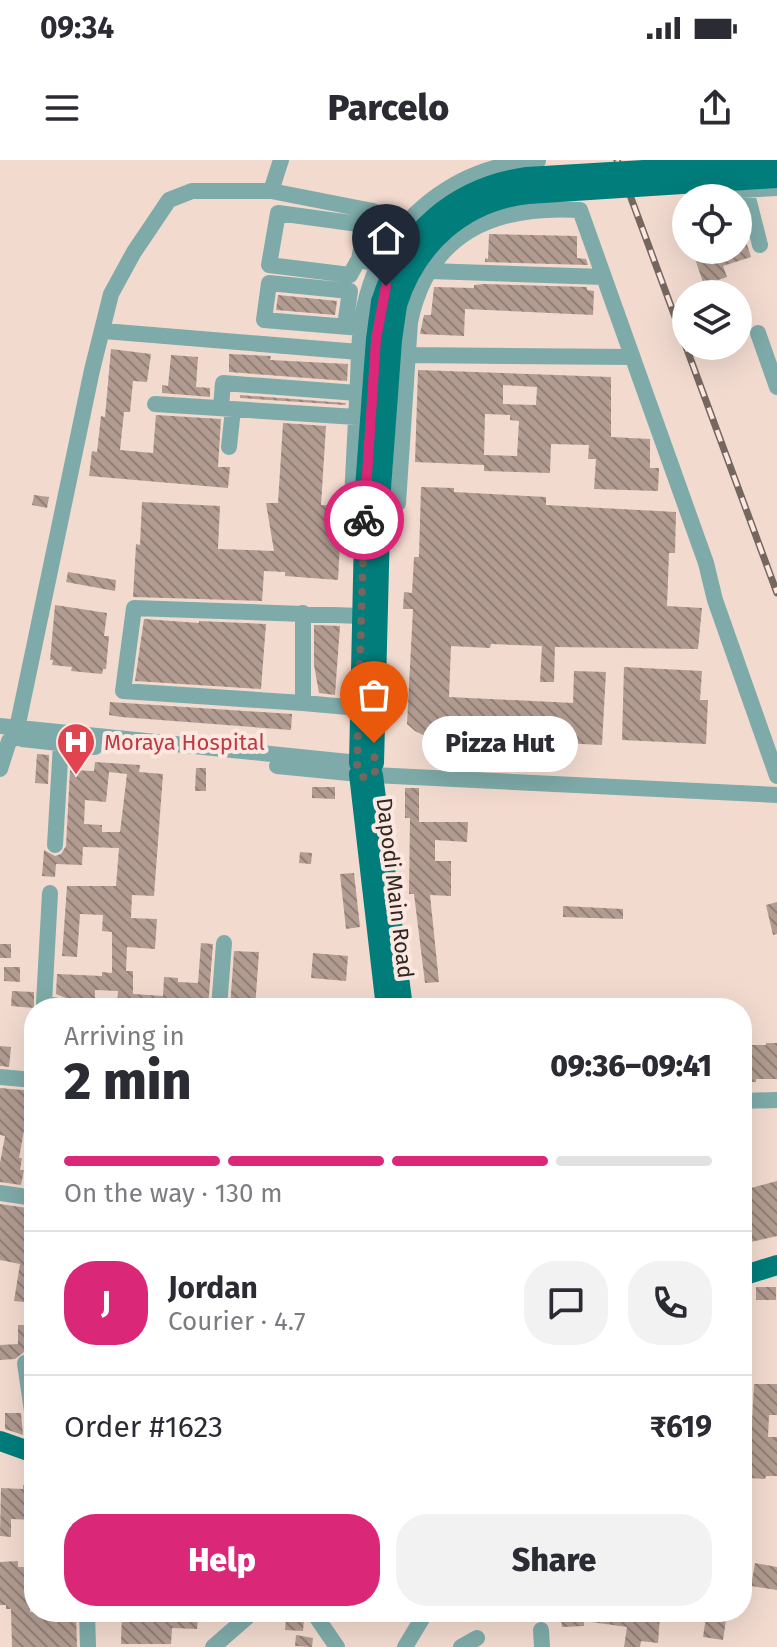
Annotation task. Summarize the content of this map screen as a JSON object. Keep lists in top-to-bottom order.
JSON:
{
  "streets": {
    "main road": ["Dapodi Main Road"]
  },
  "places": {
    "other": ["Pizza Hut"],
    "hospital": ["Moraya Hospital"]
  },
  "page": {
    "status": "09:34",
    "header": "Parcelo",
    "bubble": "Pizza Hut",
    "heading": ["2 min", "Arriving in", "09:36–09:41"],
    "panel": [
      "Jordan",
      "Courier · 4.7",
      "Order #1623",
      "₹619"
    ],
    "bar": "On the way · 130 m",
    "round": "J",
    "buttons": ["Help", "Share"]
  }
}
